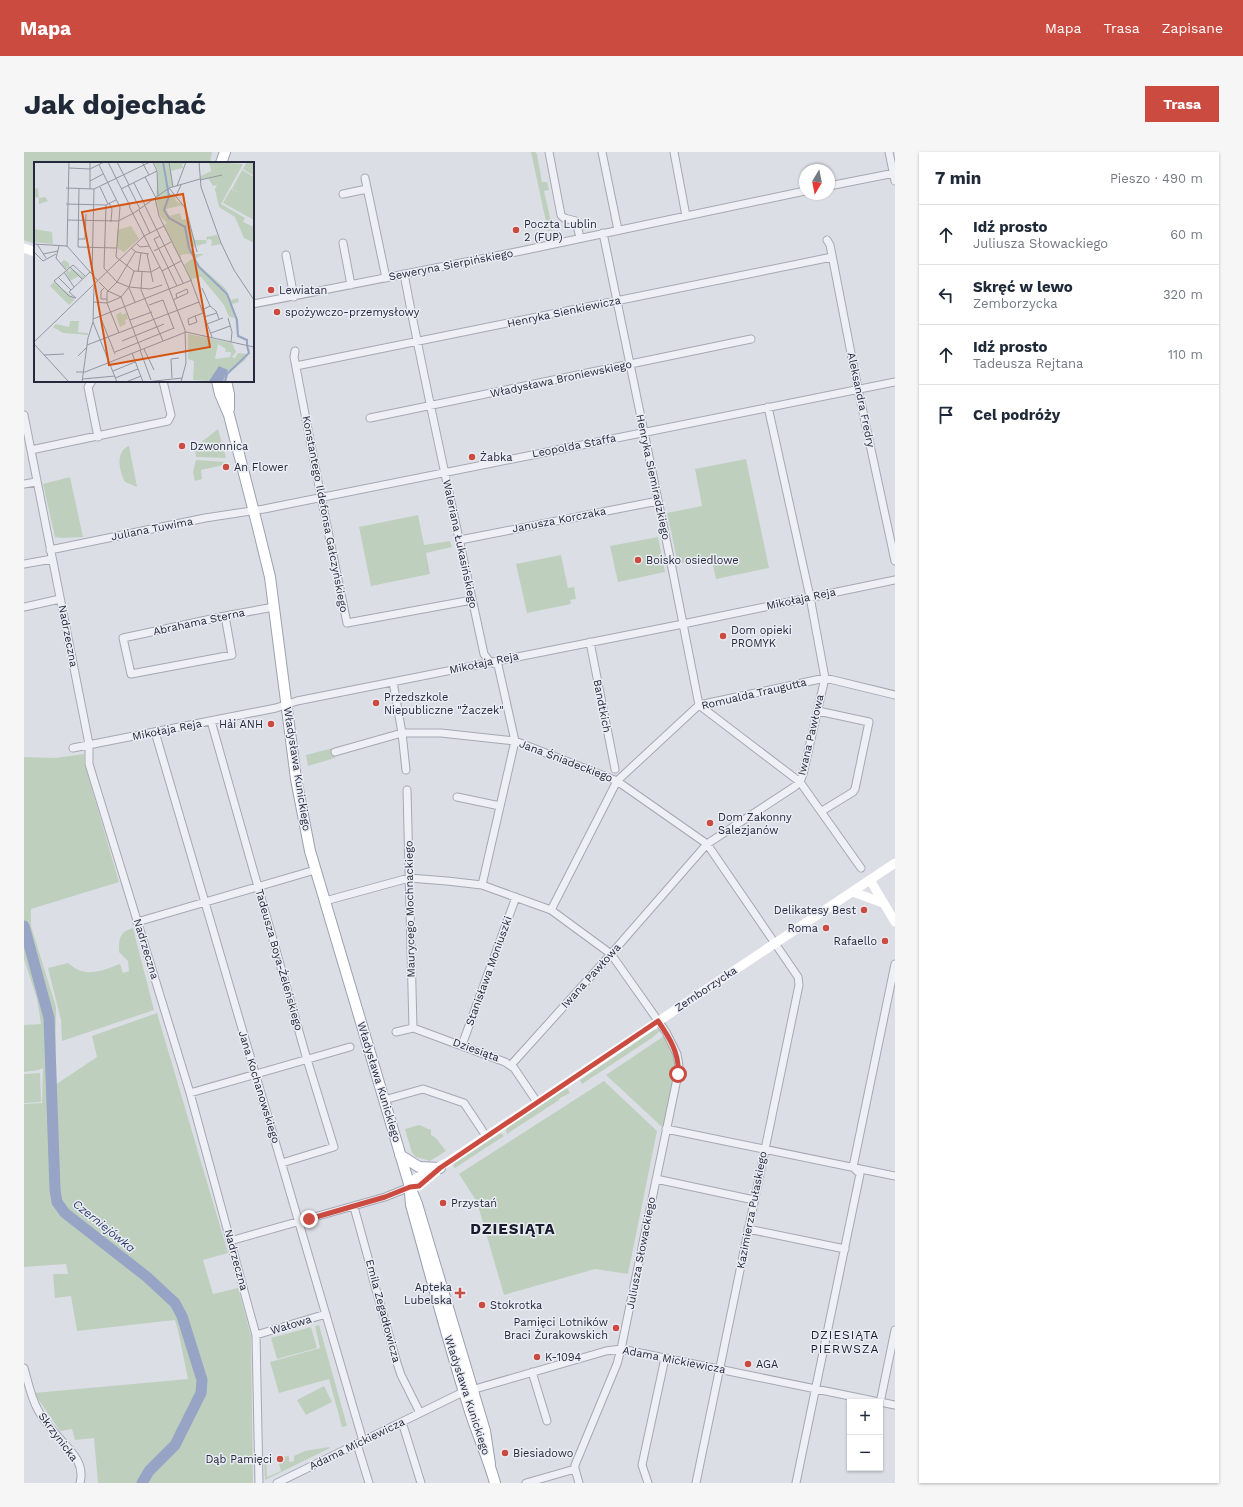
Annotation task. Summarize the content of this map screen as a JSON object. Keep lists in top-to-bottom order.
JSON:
{
  "streets": {
    "main road": ["Władysława Kunickiego"],
    "street": [
      "Seweryna Sierpińskiego",
      "Henryka Sienkiewicza",
      "Władysława Broniewskiego",
      "Aleksandra Fredry",
      "Leopolda Staffa",
      "Henryka Siemiradzkiego",
      "Konstantego Ildefonsa Gałczyńskiego",
      "Janusza Korczaka",
      "Juliana Tuwima",
      "Waleriana Łukasińskiego",
      "Mikołaja Reja",
      "Abrahama Sterna",
      "Nadrzeczna",
      "Romualda Traugutta",
      "Bandtkich",
      "Iwana Pawłowa",
      "Jana Śniadeckiego",
      "Maurycego Mochnackiego",
      "Tadeusza Boya-Żeleńskiego",
      "Stanisława Moniuszki",
      "Zemborzycka",
      "Dziesiąta",
      "Jana Kochanowskiego",
      "Kazimierza Pułaskiego",
      "Juliusza Słowackiego",
      "Emila Zegadłowicza",
      "Wałowa",
      "Adama Mickiewicza",
      "Skrzynicka"
    ]
  },
  "crossings": [
    ["Seweryna Sierpińskiego", "Henryka Siemiradzkiego"],
    ["Seweryna Sierpińskiego", "Waleriana Łukasińskiego"],
    ["Henryka Sienkiewicza", "Aleksandra Fredry"],
    ["Henryka Sienkiewicza", "Henryka Siemiradzkiego"],
    ["Henryka Sienkiewicza", "Konstantego Ildefonsa Gałczyńskiego"],
    ["Henryka Sienkiewicza", "Waleriana Łukasińskiego"],
    ["Władysława Broniewskiego", "Henryka Siemiradzkiego"],
    ["Władysława Broniewskiego", "Waleriana Łukasińskiego"],
    ["Aleksandra Fredry", "Leopolda Staffa"],
    ["Leopolda Staffa", "Henryka Siemiradzkiego"],
    ["Leopolda Staffa", "Konstantego Ildefonsa Gałczyńskiego"],
    ["Leopolda Staffa", "Juliana Tuwima"],
    ["Leopolda Staffa", "Waleriana Łukasińskiego"],
    ["Leopolda Staffa", "Iwana Pawłowa"],
    ["Leopolda Staffa", "Władysława Kunickiego"],
    ["Henryka Siemiradzkiego", "Janusza Korczaka"],
    ["Henryka Siemiradzkiego", "Mikołaja Reja"],
    ["Henryka Siemiradzkiego", "Romualda Traugutta"],
    ["Konstantego Ildefonsa Gałczyńskiego", "Waleriana Łukasińskiego"],
    ["Janusza Korczaka", "Waleriana Łukasińskiego"],
    ["Juliana Tuwima", "Nadrzeczna"],
    ["Juliana Tuwima", "Władysława Kunickiego"],
    ["Waleriana Łukasińskiego", "Mikołaja Reja"],
    ["Waleriana Łukasińskiego", "Jana Śniadeckiego"],
    ["Waleriana Łukasińskiego", "Juliusza Słowackiego"],
    ["Mikołaja Reja", "Nadrzeczna"],
    ["Mikołaja Reja", "Bandtkich"],
    ["Mikołaja Reja", "Iwana Pawłowa"],
    ["Mikołaja Reja", "Władysława Kunickiego"],
    ["Mikołaja Reja", "Tadeusza Boya-Żeleńskiego"],
    ["Mikołaja Reja", "Jana Kochanowskiego"],
    ["Abrahama Sterna", "Władysława Kunickiego"],
    ["Nadrzeczna", "Wałowa"],
    ["Romualda Traugutta", "Iwana Pawłowa"],
    ["Romualda Traugutta", "Jana Śniadeckiego"],
    ["Romualda Traugutta", "Juliusza Słowackiego"],
    ["Iwana Pawłowa", "Jana Śniadeckiego"],
    ["Iwana Pawłowa", "Dziesiąta"],
    ["Iwana Pawłowa", "Juliusza Słowackiego"],
    ["Jana Śniadeckiego", "Zemborzycka"],
    ["Jana Śniadeckiego", "Kazimierza Pułaskiego"],
    ["Władysława Kunickiego", "Zemborzycka"],
    ["Władysława Kunickiego", "Juliusza Słowackiego"],
    ["Władysława Kunickiego", "Adama Mickiewicza"],
    ["Maurycego Mochnackiego", "Dziesiąta"],
    ["Maurycego Mochnackiego", "Juliusza Słowackiego"],
    ["Tadeusza Boya-Żeleńskiego", "Jana Kochanowskiego"],
    ["Stanisława Moniuszki", "Dziesiąta"],
    ["Stanisława Moniuszki", "Juliusza Słowackiego"],
    ["Zemborzycka", "Dziesiąta"],
    ["Zemborzycka", "Kazimierza Pułaskiego"],
    ["Zemborzycka", "Juliusza Słowackiego"],
    ["Jana Kochanowskiego", "Wałowa"],
    ["Jana Kochanowskiego", "Adama Mickiewicza"],
    ["Kazimierza Pułaskiego", "Adama Mickiewicza"],
    ["Juliusza Słowackiego", "Adama Mickiewicza"],
    ["Emila Zegadłowicza", "Adama Mickiewicza"]
  ],
  "districts": ["DZIESIĄTA", "DZIESIĄTA PIERWSZA"],
  "water": ["Czerniejówka"],
  "places": {
    "other": [
      "Poczta Lublin 2 (FUP)",
      "Lewiatan",
      "spożywczo-przemysłowy",
      "Dzwonnica",
      "Żabka",
      "An Flower",
      "Boisko osiedlowe",
      "Dom opieki PROMYK",
      "Przedszkole Niepubliczne \"Żaczek\"",
      "Hải ANH",
      "Dom Zakonny Salezjanów",
      "Delikatesy Best",
      "Roma",
      "Rafaello",
      "Przystań",
      "Stokrotka",
      "Pamięci Lotników Braci Żurakowskich",
      "K-1094",
      "AGA",
      "Biesiadowo",
      "Dąb Pamięci"
    ],
    "health": ["Apteka Lubelska"]
  },
  "north": "bottom",
  "page": {
    "header": "Mapa",
    "nav": ["Mapa", "Trasa", "Zapisane"],
    "buttons": "Trasa",
    "title": "Jak dojechać",
    "heading": ["7 min", "Pieszo · 490 m"],
    "list": [
      ["Idź prosto", "Juliusza Słowackiego", "60 m"],
      ["Skręć w lewo", "Zemborzycka", "320 m"],
      ["Idź prosto", "Tadeusza Rejtana", "110 m"],
      "Cel podróży"
    ],
    "map_buttons": ["+", "−"]
  }
}
